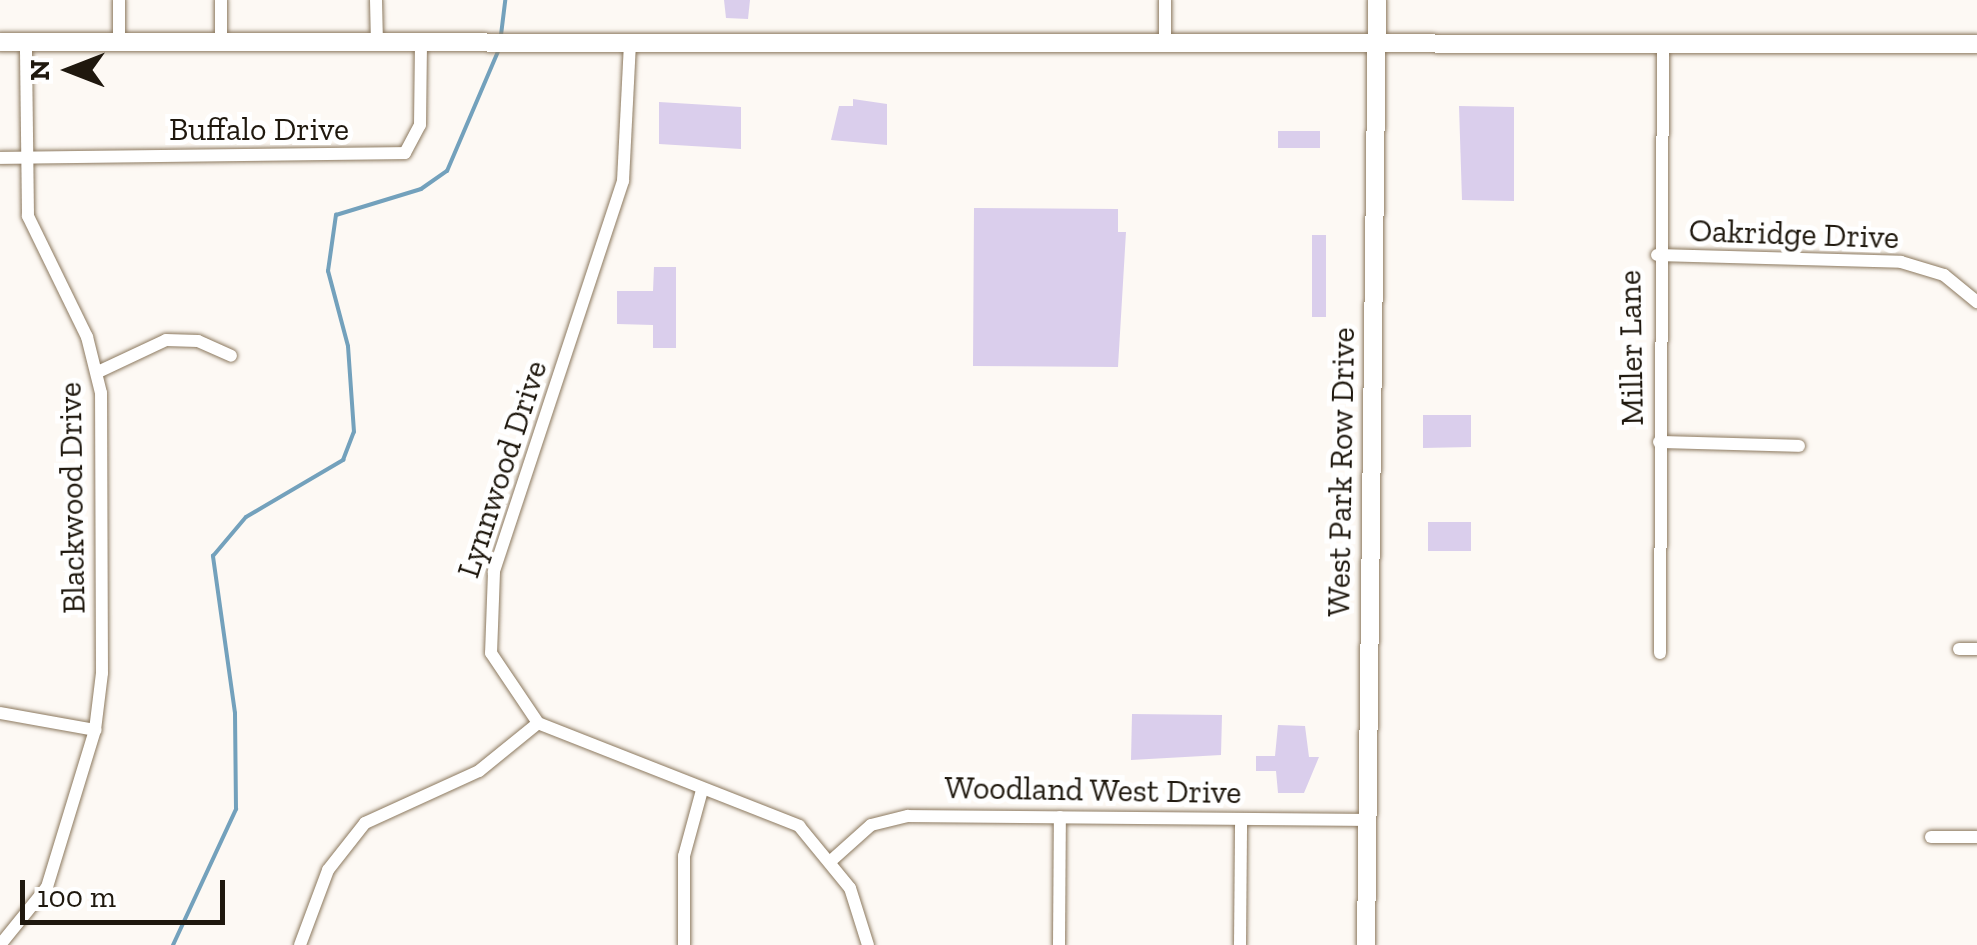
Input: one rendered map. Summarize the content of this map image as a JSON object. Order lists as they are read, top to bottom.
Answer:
{
  "streets": {
    "main road": ["West Park Row Drive"],
    "street": [
      "Buffalo Drive",
      "Oakridge Drive",
      "Miller Lane",
      "Lynnwood Drive",
      "Blackwood Drive",
      "Woodland West Drive"
    ]
  },
  "crossings": [
    ["Buffalo Drive", "Blackwood Drive"],
    ["Oakridge Drive", "Miller Lane"],
    ["West Park Row Drive", "Woodland West Drive"]
  ],
  "scale_bar": "100 m",
  "north": "left"
}
